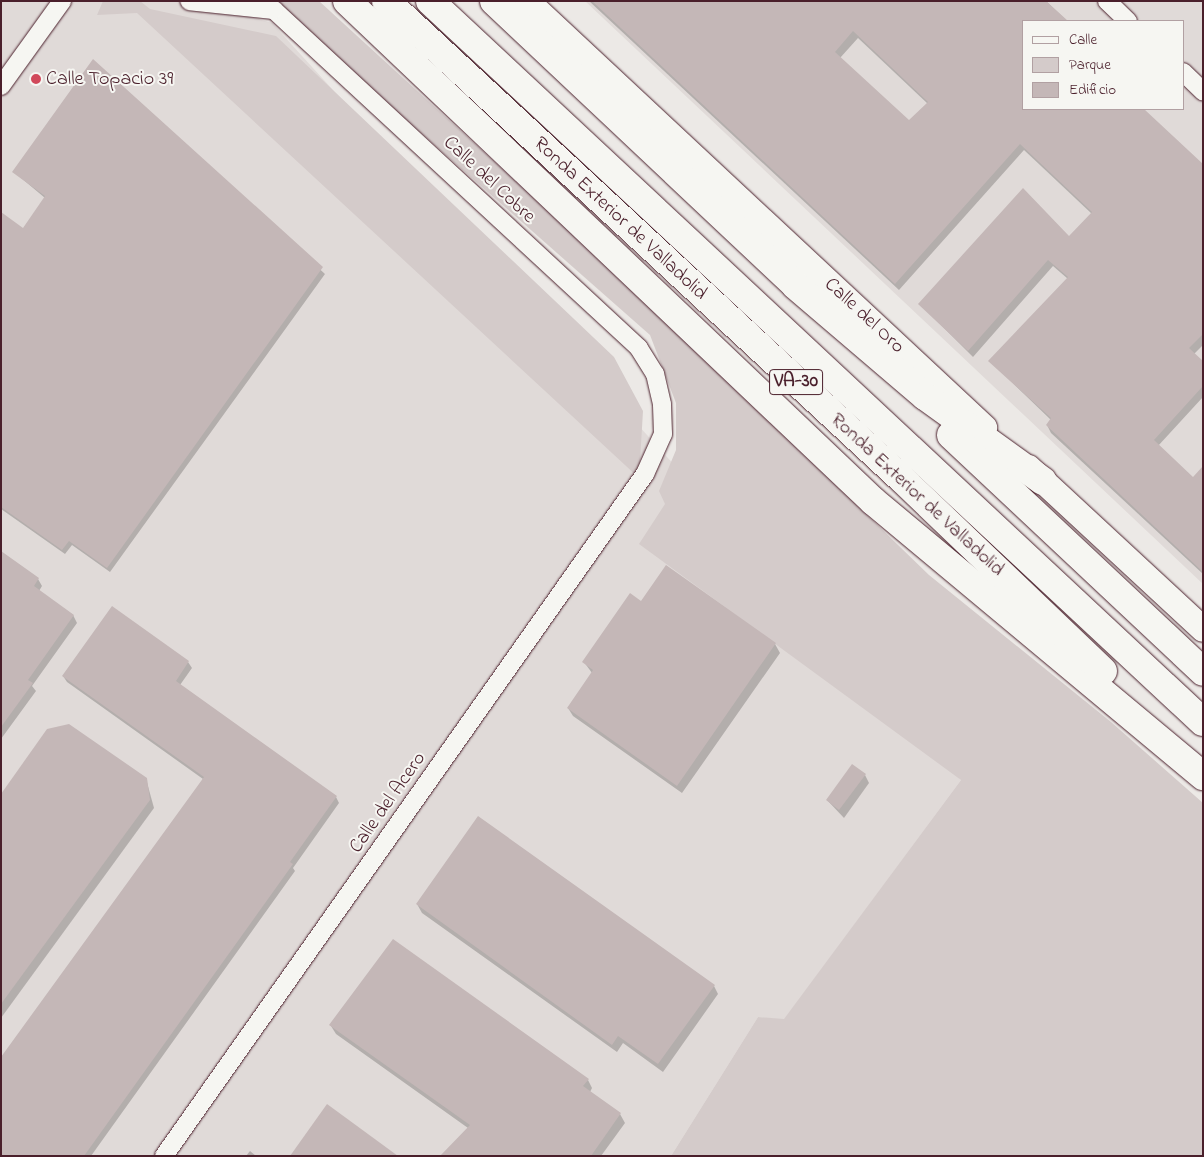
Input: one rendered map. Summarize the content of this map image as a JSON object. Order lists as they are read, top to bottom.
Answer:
{
  "streets": {
    "highway": ["Ronda Exterior de Valladolid", "VA-30"],
    "street": ["Calle del Cobre", "Calle del Oro", "Calle del Acero"]
  },
  "crossings": [
    ["Calle del Cobre", "Calle del Acero"]
  ],
  "places": ["Calle Topacio 39"],
  "legend": ["Calle", "Parque", "Edificio"]
}
